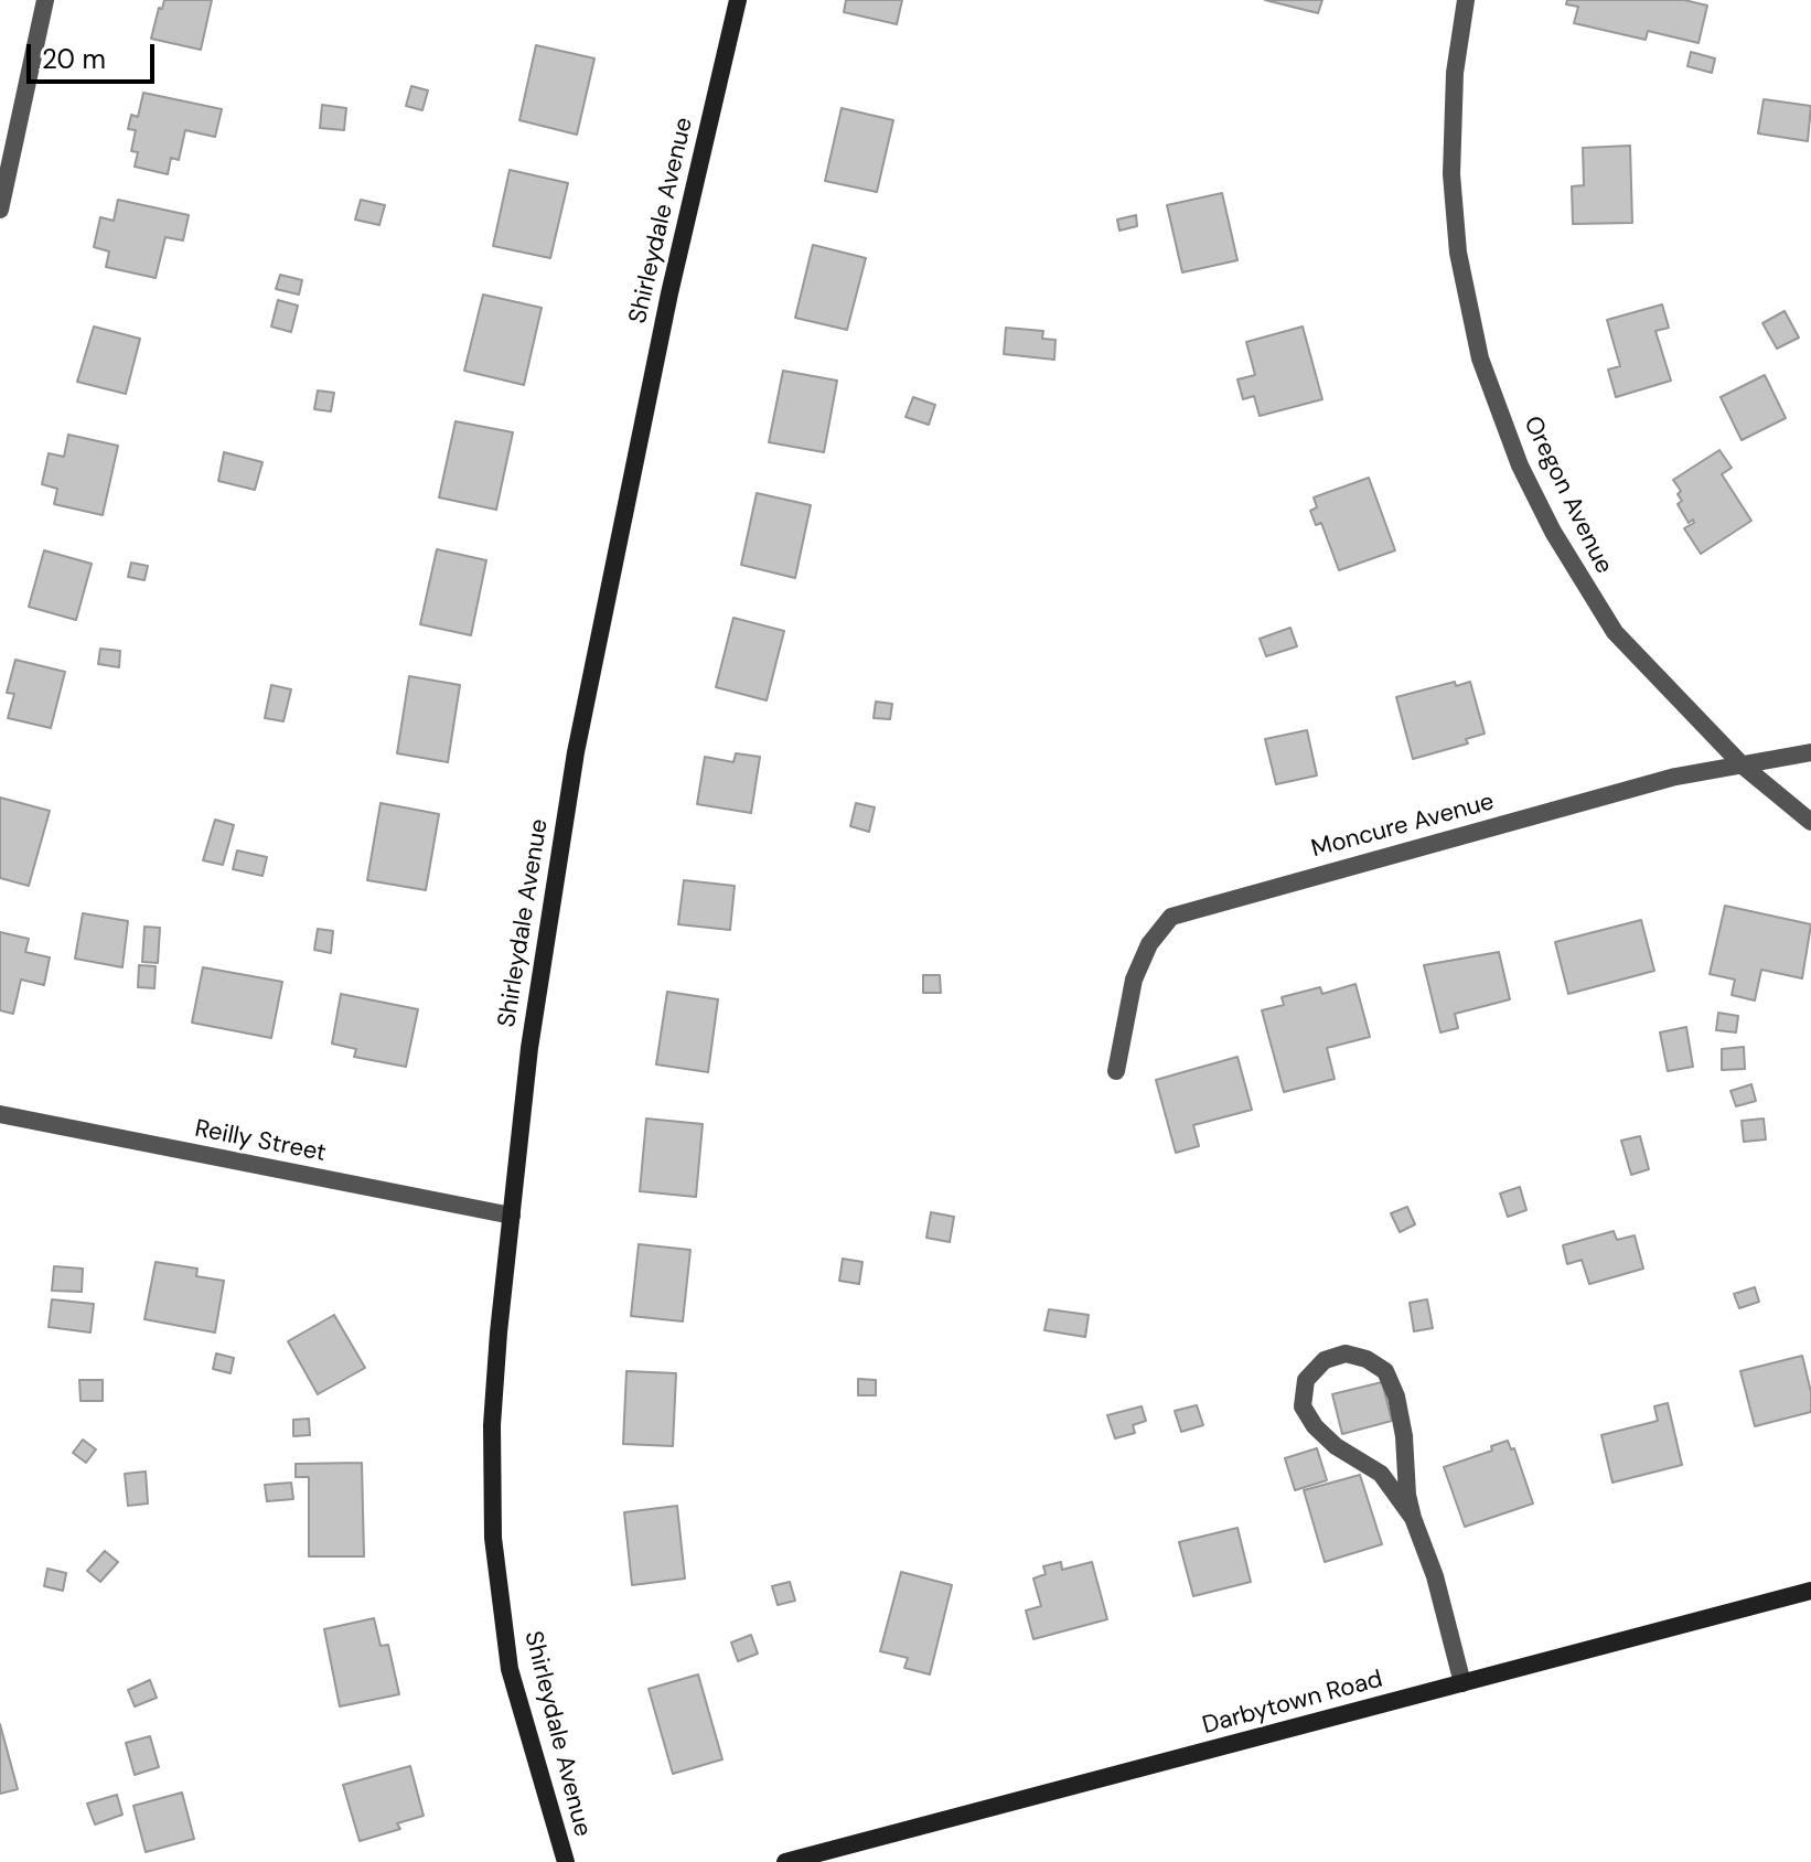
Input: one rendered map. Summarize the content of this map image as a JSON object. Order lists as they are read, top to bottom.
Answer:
{
  "streets": {
    "street": [
      "Shirleydale Avenue",
      "Oregon Avenue",
      "Moncure Avenue",
      "Reilly Street",
      "Darbytown Road"
    ]
  },
  "crossings": [
    ["Shirleydale Avenue", "Reilly Street"],
    ["Oregon Avenue", "Moncure Avenue"]
  ],
  "scale_bar": "20 m"
}
